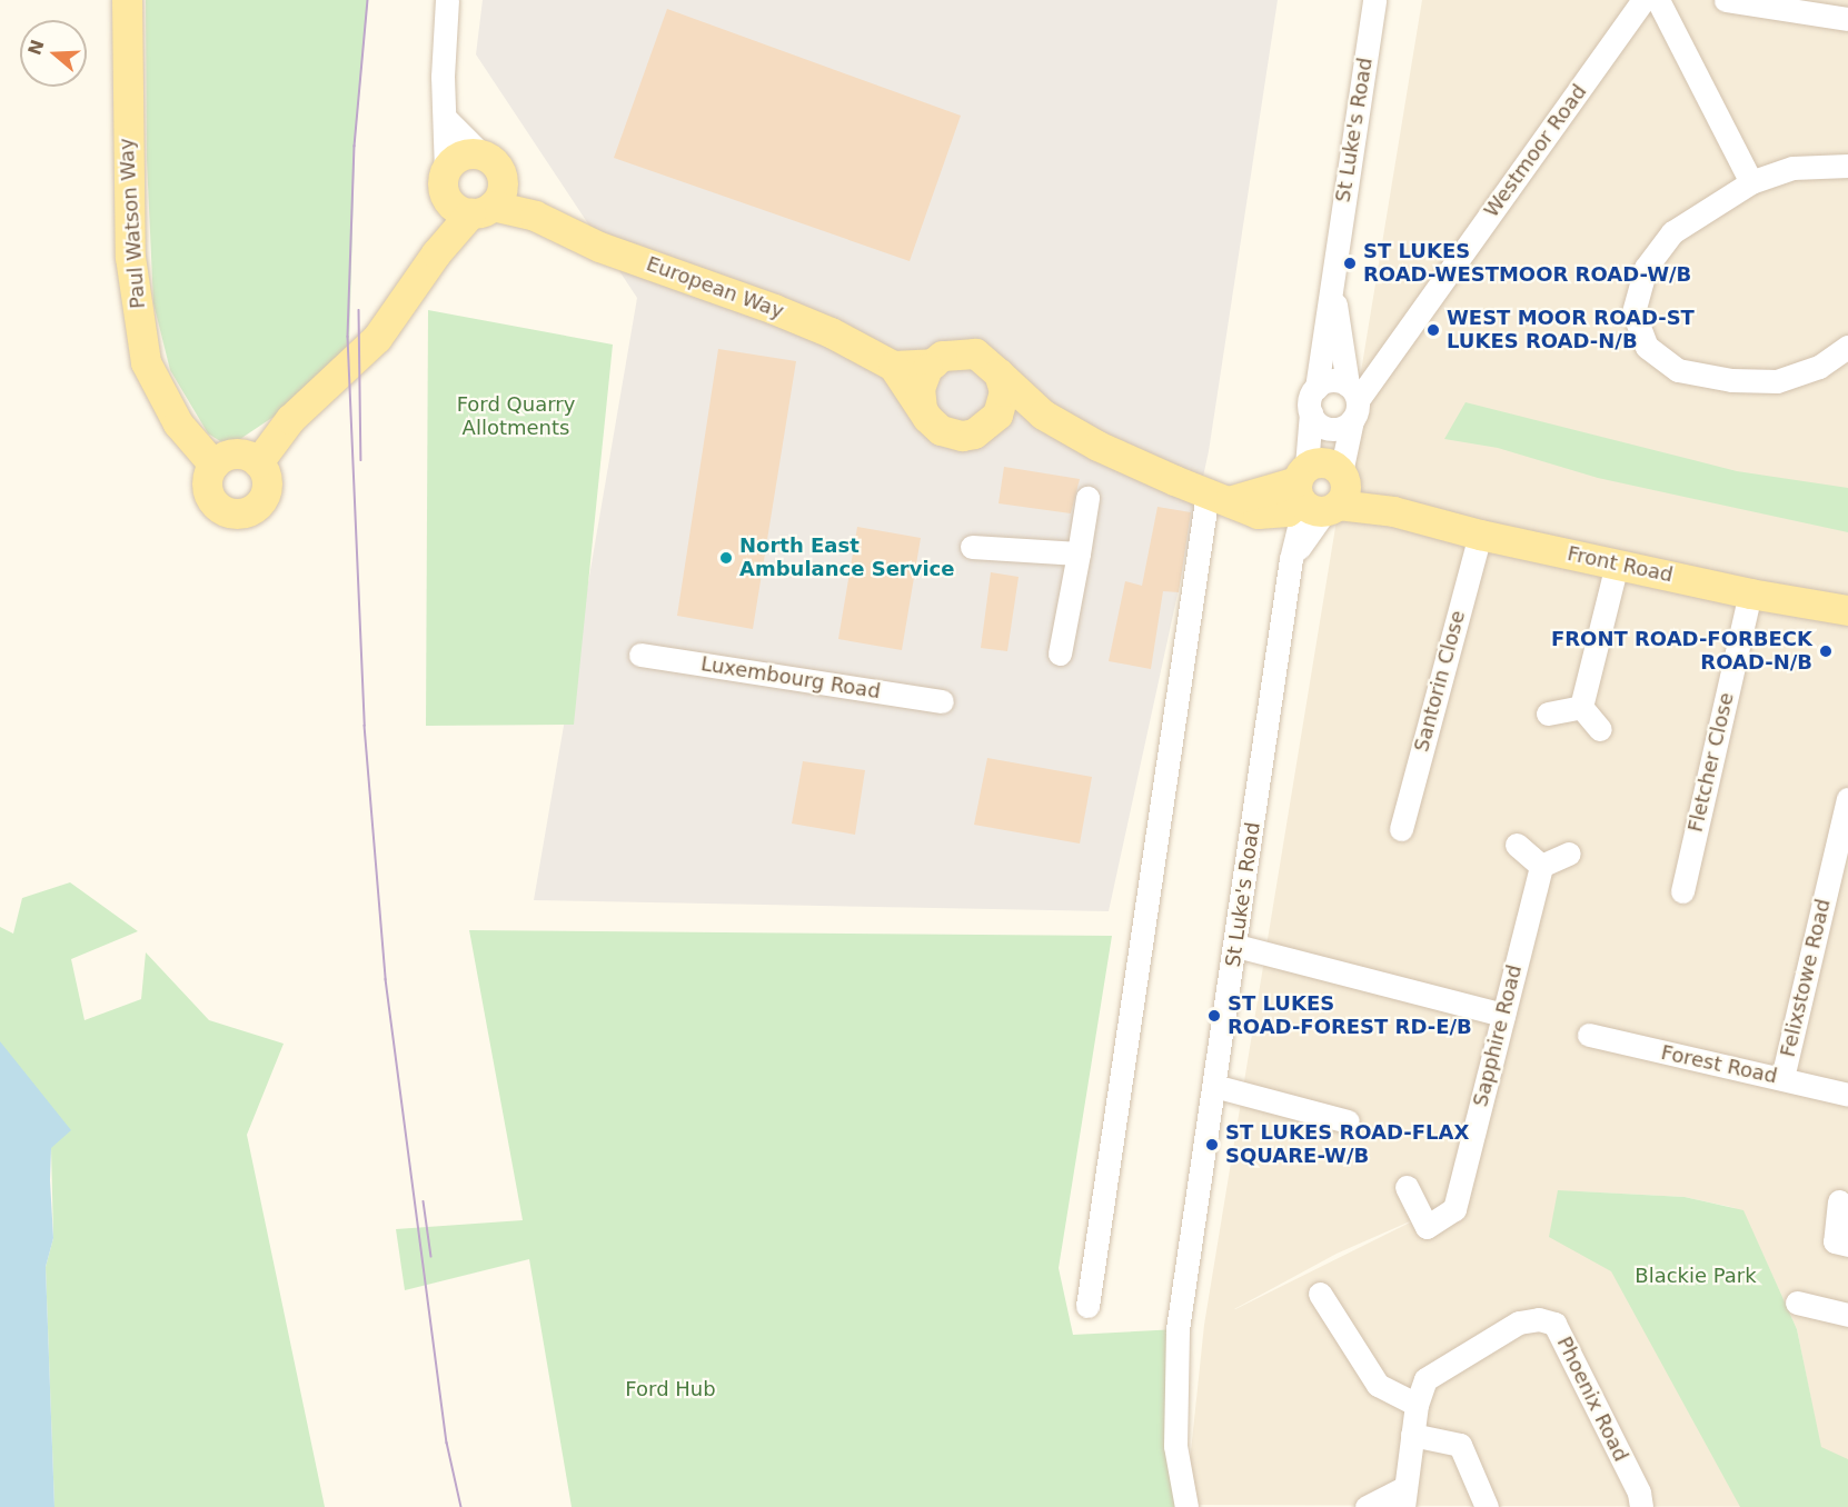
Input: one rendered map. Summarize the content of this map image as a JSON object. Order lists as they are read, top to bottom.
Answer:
{
  "streets": {
    "main road": ["Paul Watson Way", "European Way", "Front Road"],
    "street": [
      "St Luke's Road",
      "Westmoor Road",
      "Luxembourg Road",
      "Santorin Close",
      "Fletcher Close",
      "Felixstowe Road",
      "Sapphire Road",
      "Forest Road",
      "Phoenix Road"
    ]
  },
  "crossings": [
    ["St Luke's Road", "Westmoor Road"],
    ["St Luke's Road", "Front Road"],
    ["Front Road", "Santorin Close"],
    ["Front Road", "Fletcher Close"],
    ["Felixstowe Road", "Forest Road"]
  ],
  "parks": ["Ford Quarry Allotments", "Blackie Park", "Ford Hub"],
  "places": [
    "ST LUKES ROAD-WESTMOOR ROAD-W/B",
    "WEST MOOR ROAD-ST LUKES ROAD-N/B",
    "North East Ambulance Service",
    "FRONT ROAD-FORBECK ROAD-N/B",
    "ST LUKES ROAD-FOREST RD-E/B",
    "ST LUKES ROAD-FLAX SQUARE-W/B"
  ],
  "north": "left"
}
